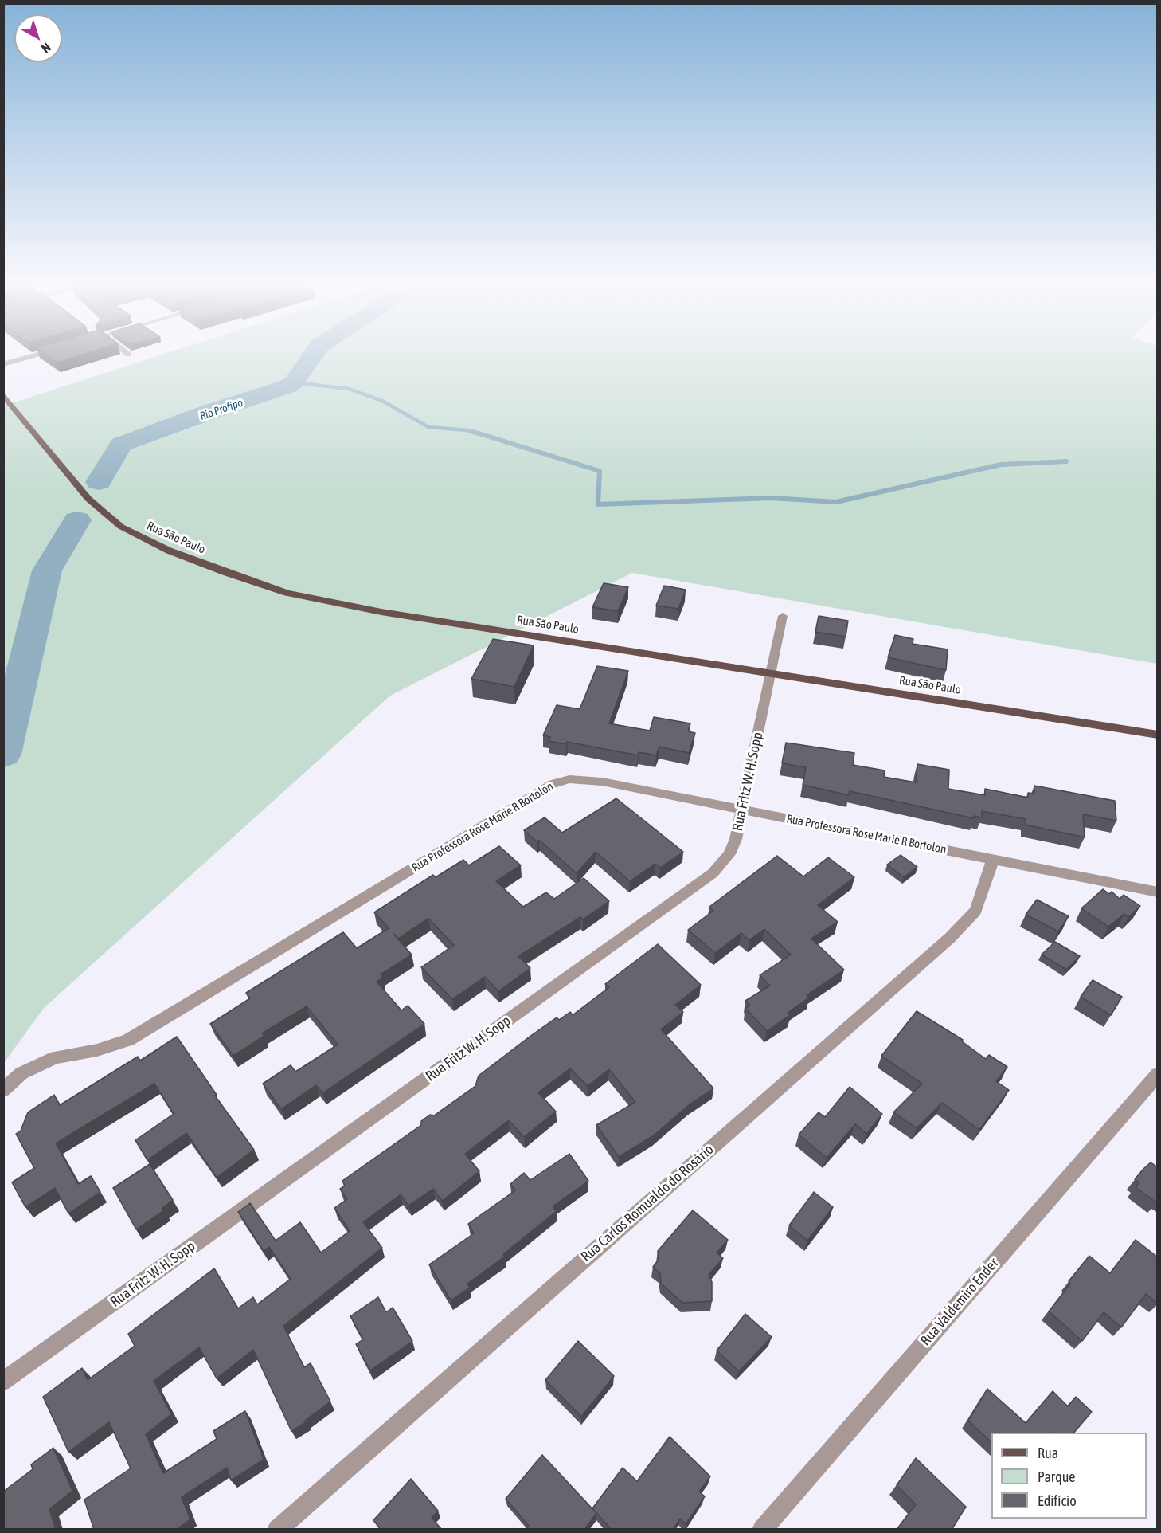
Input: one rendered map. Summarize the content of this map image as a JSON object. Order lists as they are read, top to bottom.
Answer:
{
  "streets": {
    "main road": ["Rua São Paulo"],
    "street": [
      "Rua Fritz W. H. Sopp",
      "Rua Professora Rose Marie R Bortolon",
      "Rua Carlos Romualdo do Rosário",
      "Rua Valdemiro Ender"
    ]
  },
  "crossings": [
    ["Rua São Paulo", "Rua Fritz W. H. Sopp"],
    ["Rua Fritz W. H. Sopp", "Rua Professora Rose Marie R Bortolon"],
    ["Rua Professora Rose Marie R Bortolon", "Rua Carlos Romualdo do Rosário"]
  ],
  "water": ["Rio Profipo"],
  "legend": ["Rua", "Parque", "Edifício"],
  "north": "bottom right"
}
